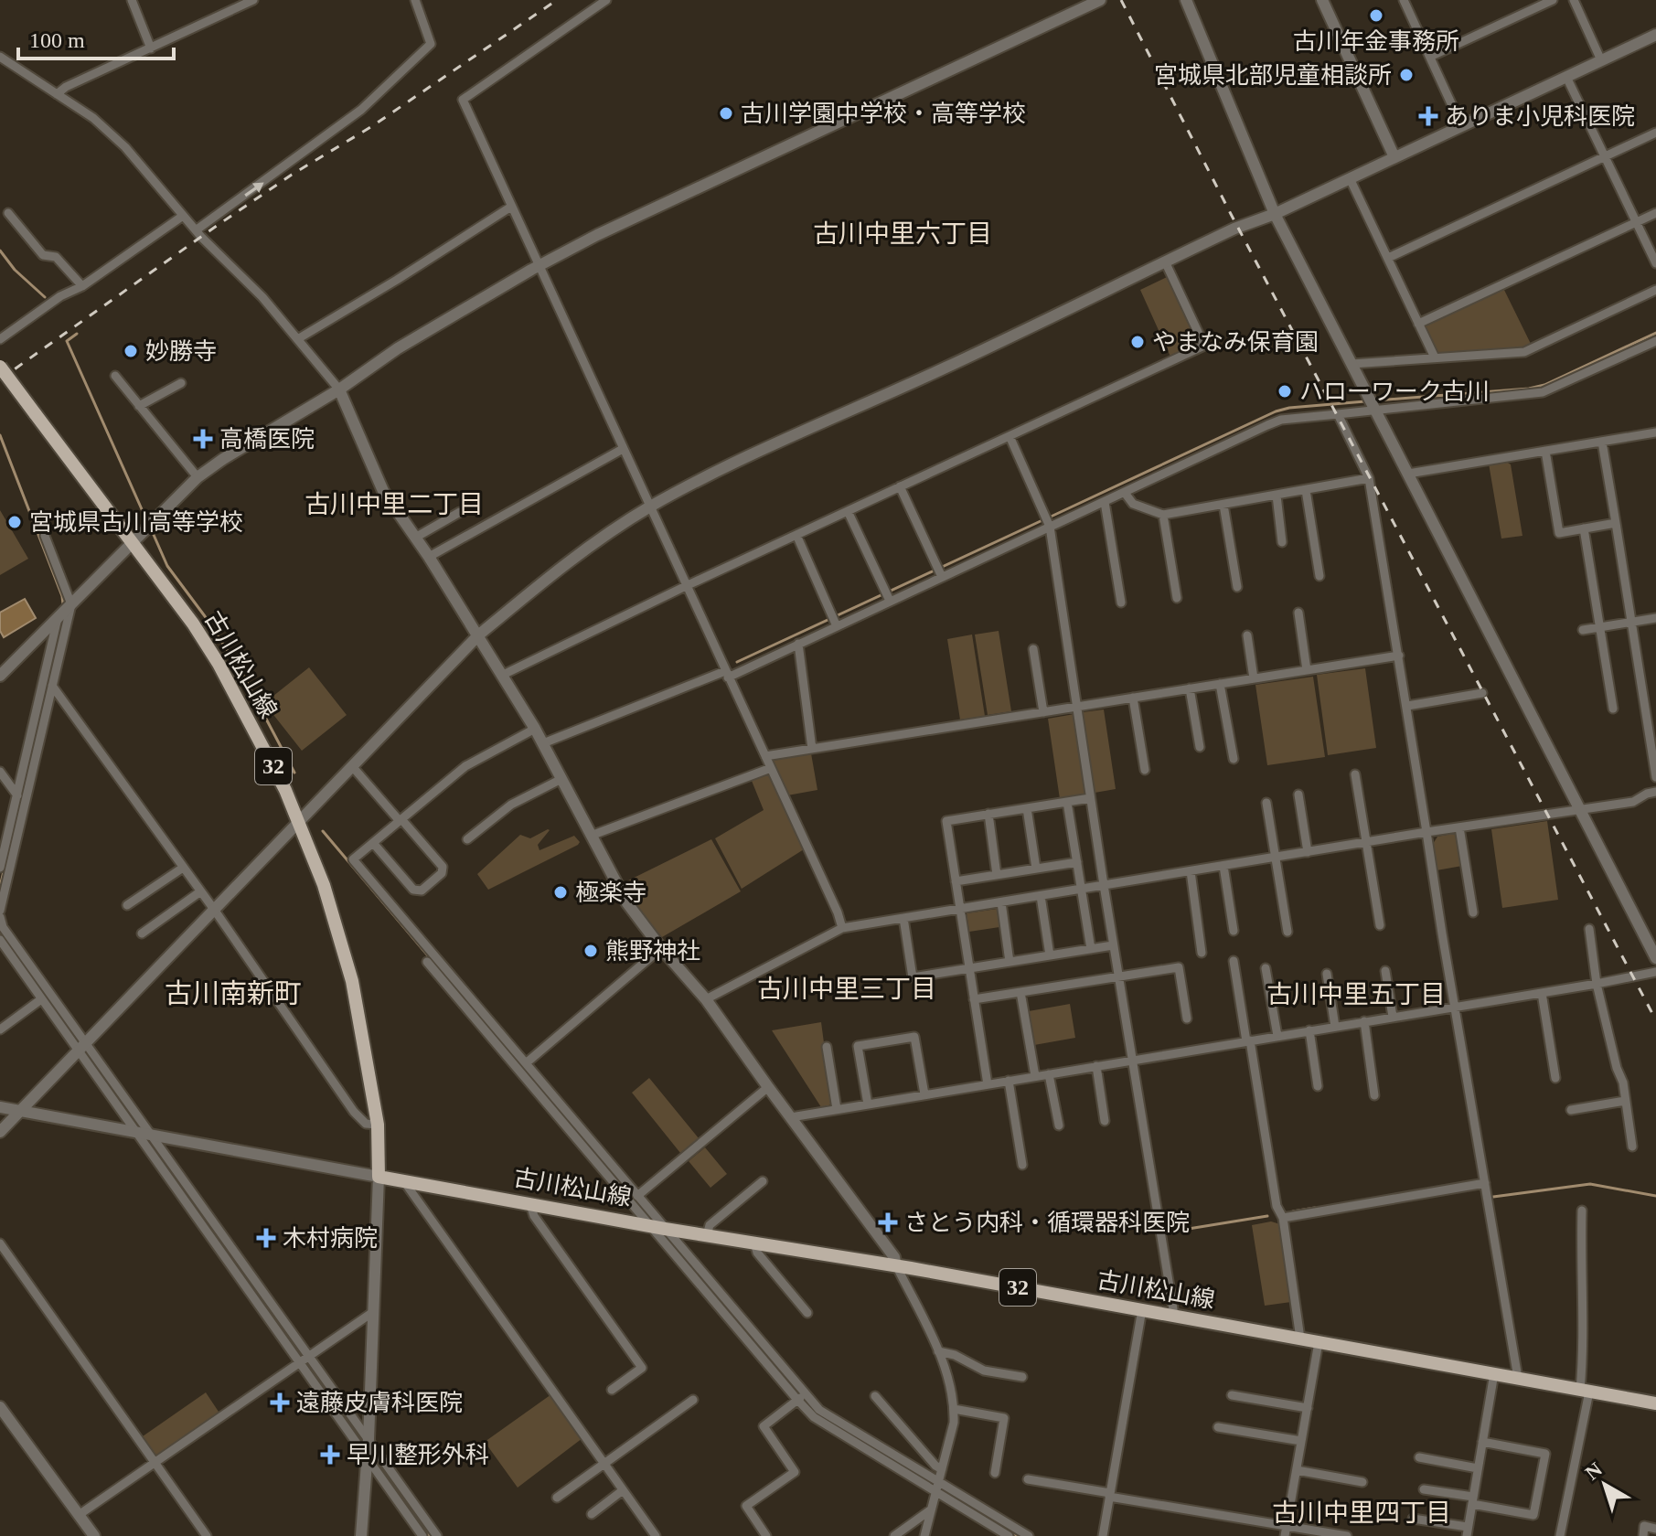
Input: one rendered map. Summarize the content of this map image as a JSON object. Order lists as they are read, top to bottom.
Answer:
{
  "streets": {
    "main road": ["古川松山線", "32"]
  },
  "districts": [
    "古川中里六丁目",
    "古川中里二丁目",
    "古川中里三丁目",
    "古川南新町",
    "古川中里五丁目",
    "古川中里四丁目"
  ],
  "places": {
    "other": [
      "古川年金事務所",
      "宮城県北部児童相談所",
      "古川学園中学校・高等学校",
      "やまなみ保育園",
      "妙勝寺",
      "ハローワーク古川",
      "宮城県古川高等学校",
      "極楽寺",
      "熊野神社"
    ],
    "health": [
      "ありま小児科医院",
      "高橋医院",
      "さとう内科・循環器科医院",
      "木村病院",
      "遠藤皮膚科医院",
      "早川整形外科"
    ]
  },
  "scale_bar": "100 m",
  "north": "top left"
}
